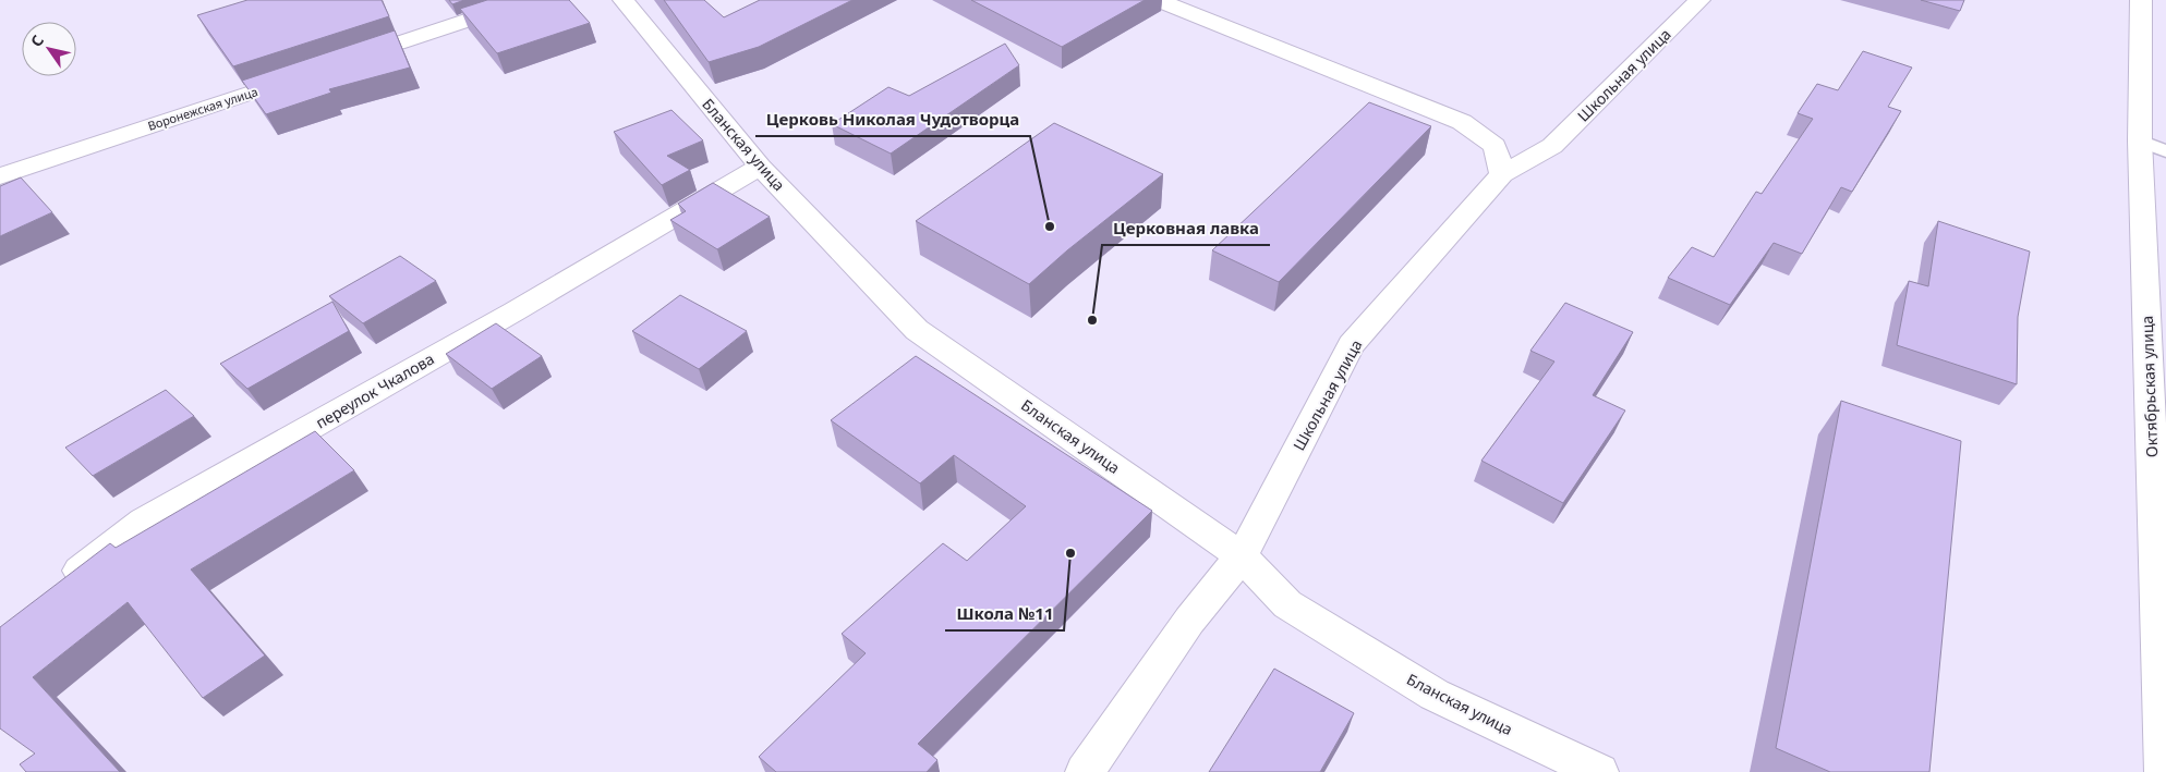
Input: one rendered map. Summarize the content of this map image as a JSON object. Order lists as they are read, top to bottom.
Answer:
{
  "streets": {
    "street": [
      "Школьная улица",
      "Воронежская улица",
      "Бланская улица",
      "Октябрьская улица",
      "переулок Чкалова"
    ]
  },
  "crossings": [
    ["Школьная улица", "Бланская улица"],
    ["Бланская улица", "переулок Чкалова"]
  ],
  "places": ["Церковь Николая Чудотворца", "Церковная лавка", "Школа №11"],
  "north": "top left"
}
